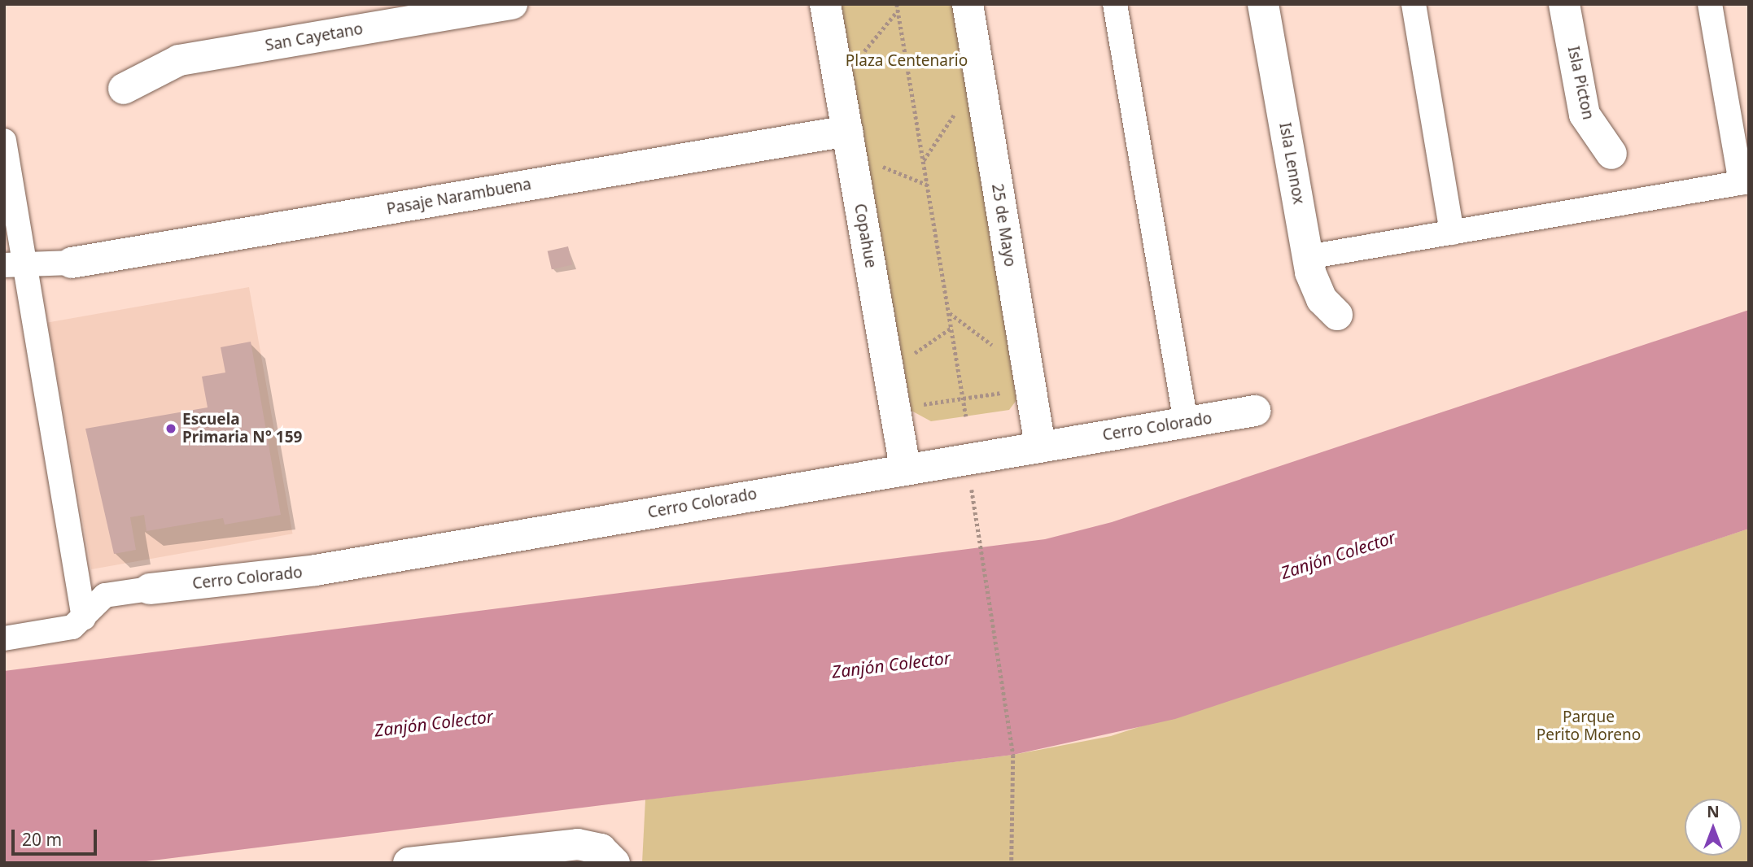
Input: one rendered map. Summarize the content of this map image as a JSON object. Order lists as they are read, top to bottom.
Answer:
{
  "streets": {
    "street": [
      "San Cayetano",
      "Isla Picton",
      "Isla Lennox",
      "Pasaje Narambuena",
      "25 de Mayo",
      "Copahue",
      "Cerro Colorado"
    ]
  },
  "crossings": [
    ["Pasaje Narambuena", "Copahue"],
    ["25 de Mayo", "Cerro Colorado"],
    ["Copahue", "Cerro Colorado"]
  ],
  "water": ["Zanjón Colector"],
  "parks": ["Plaza Centenario", "Parque Perito Moreno"],
  "places": ["Escuela Primaria N° 159"],
  "scale_bar": "20 m",
  "north": "top"
}
